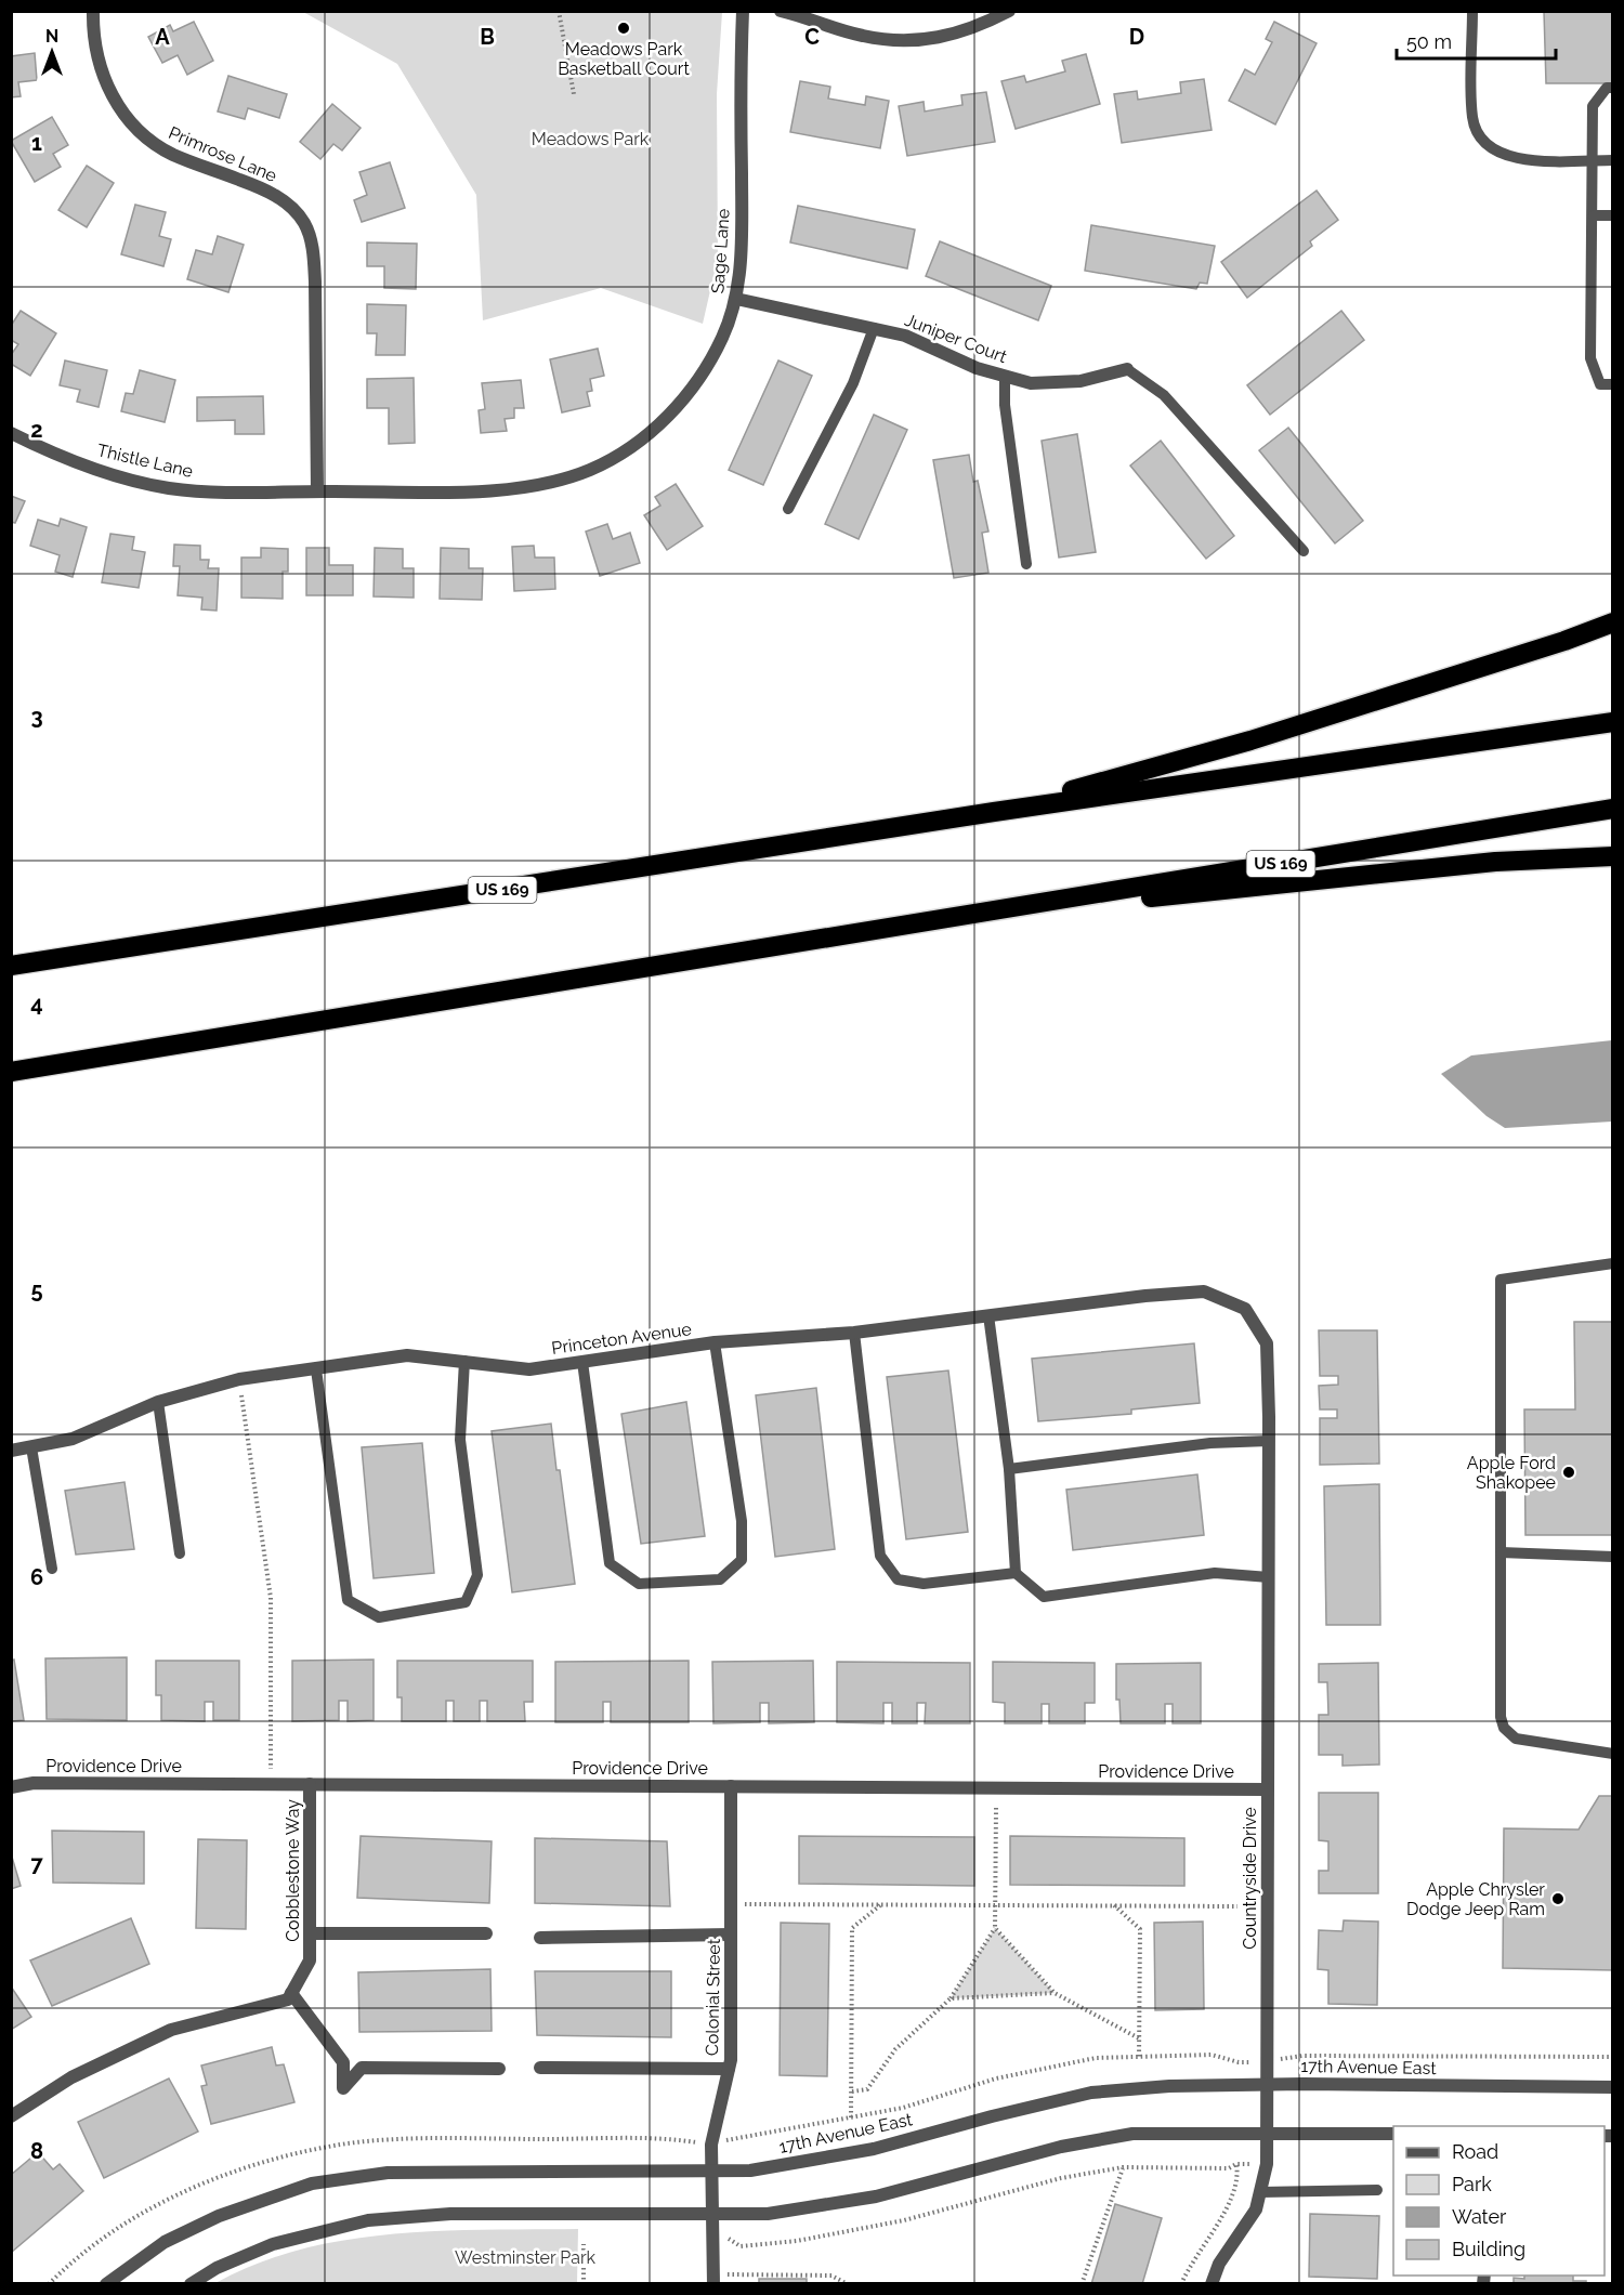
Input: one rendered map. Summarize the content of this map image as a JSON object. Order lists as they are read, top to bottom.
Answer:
{
  "streets": {
    "highway": ["US 169"],
    "street": [
      "Primrose Lane",
      "Sage Lane",
      "Juniper Court",
      "Thistle Lane",
      "Princeton Avenue",
      "Providence Drive",
      "Cobblestone Way",
      "Countryside Drive",
      "Colonial Street",
      "17th Avenue East"
    ]
  },
  "crossings": [
    ["Primrose Lane", "Sage Lane"],
    ["Primrose Lane", "Thistle Lane"],
    ["Sage Lane", "Juniper Court"],
    ["Sage Lane", "Thistle Lane"],
    ["Princeton Avenue", "Countryside Drive"],
    ["Providence Drive", "Cobblestone Way"],
    ["Providence Drive", "Countryside Drive"],
    ["Providence Drive", "Colonial Street"],
    ["Countryside Drive", "17th Avenue East"],
    ["Colonial Street", "17th Avenue East"]
  ],
  "parks": ["Meadows Park", "Westminster Park"],
  "places": ["Meadows Park Basketball Court", "Apple Ford Shakopee", "Apple Chrysler Dodge Jeep Ram"],
  "legend": [
    "Road",
    "Park",
    "Water",
    "Building"
  ],
  "scale_bar": "50 m",
  "north": "top",
  "grid": {
    "columns": [
      "A",
      "B",
      "C",
      "D"
    ],
    "rows": [
      "1",
      "2",
      "3",
      "4",
      "5",
      "6",
      "7",
      "8"
    ]
  }
}
